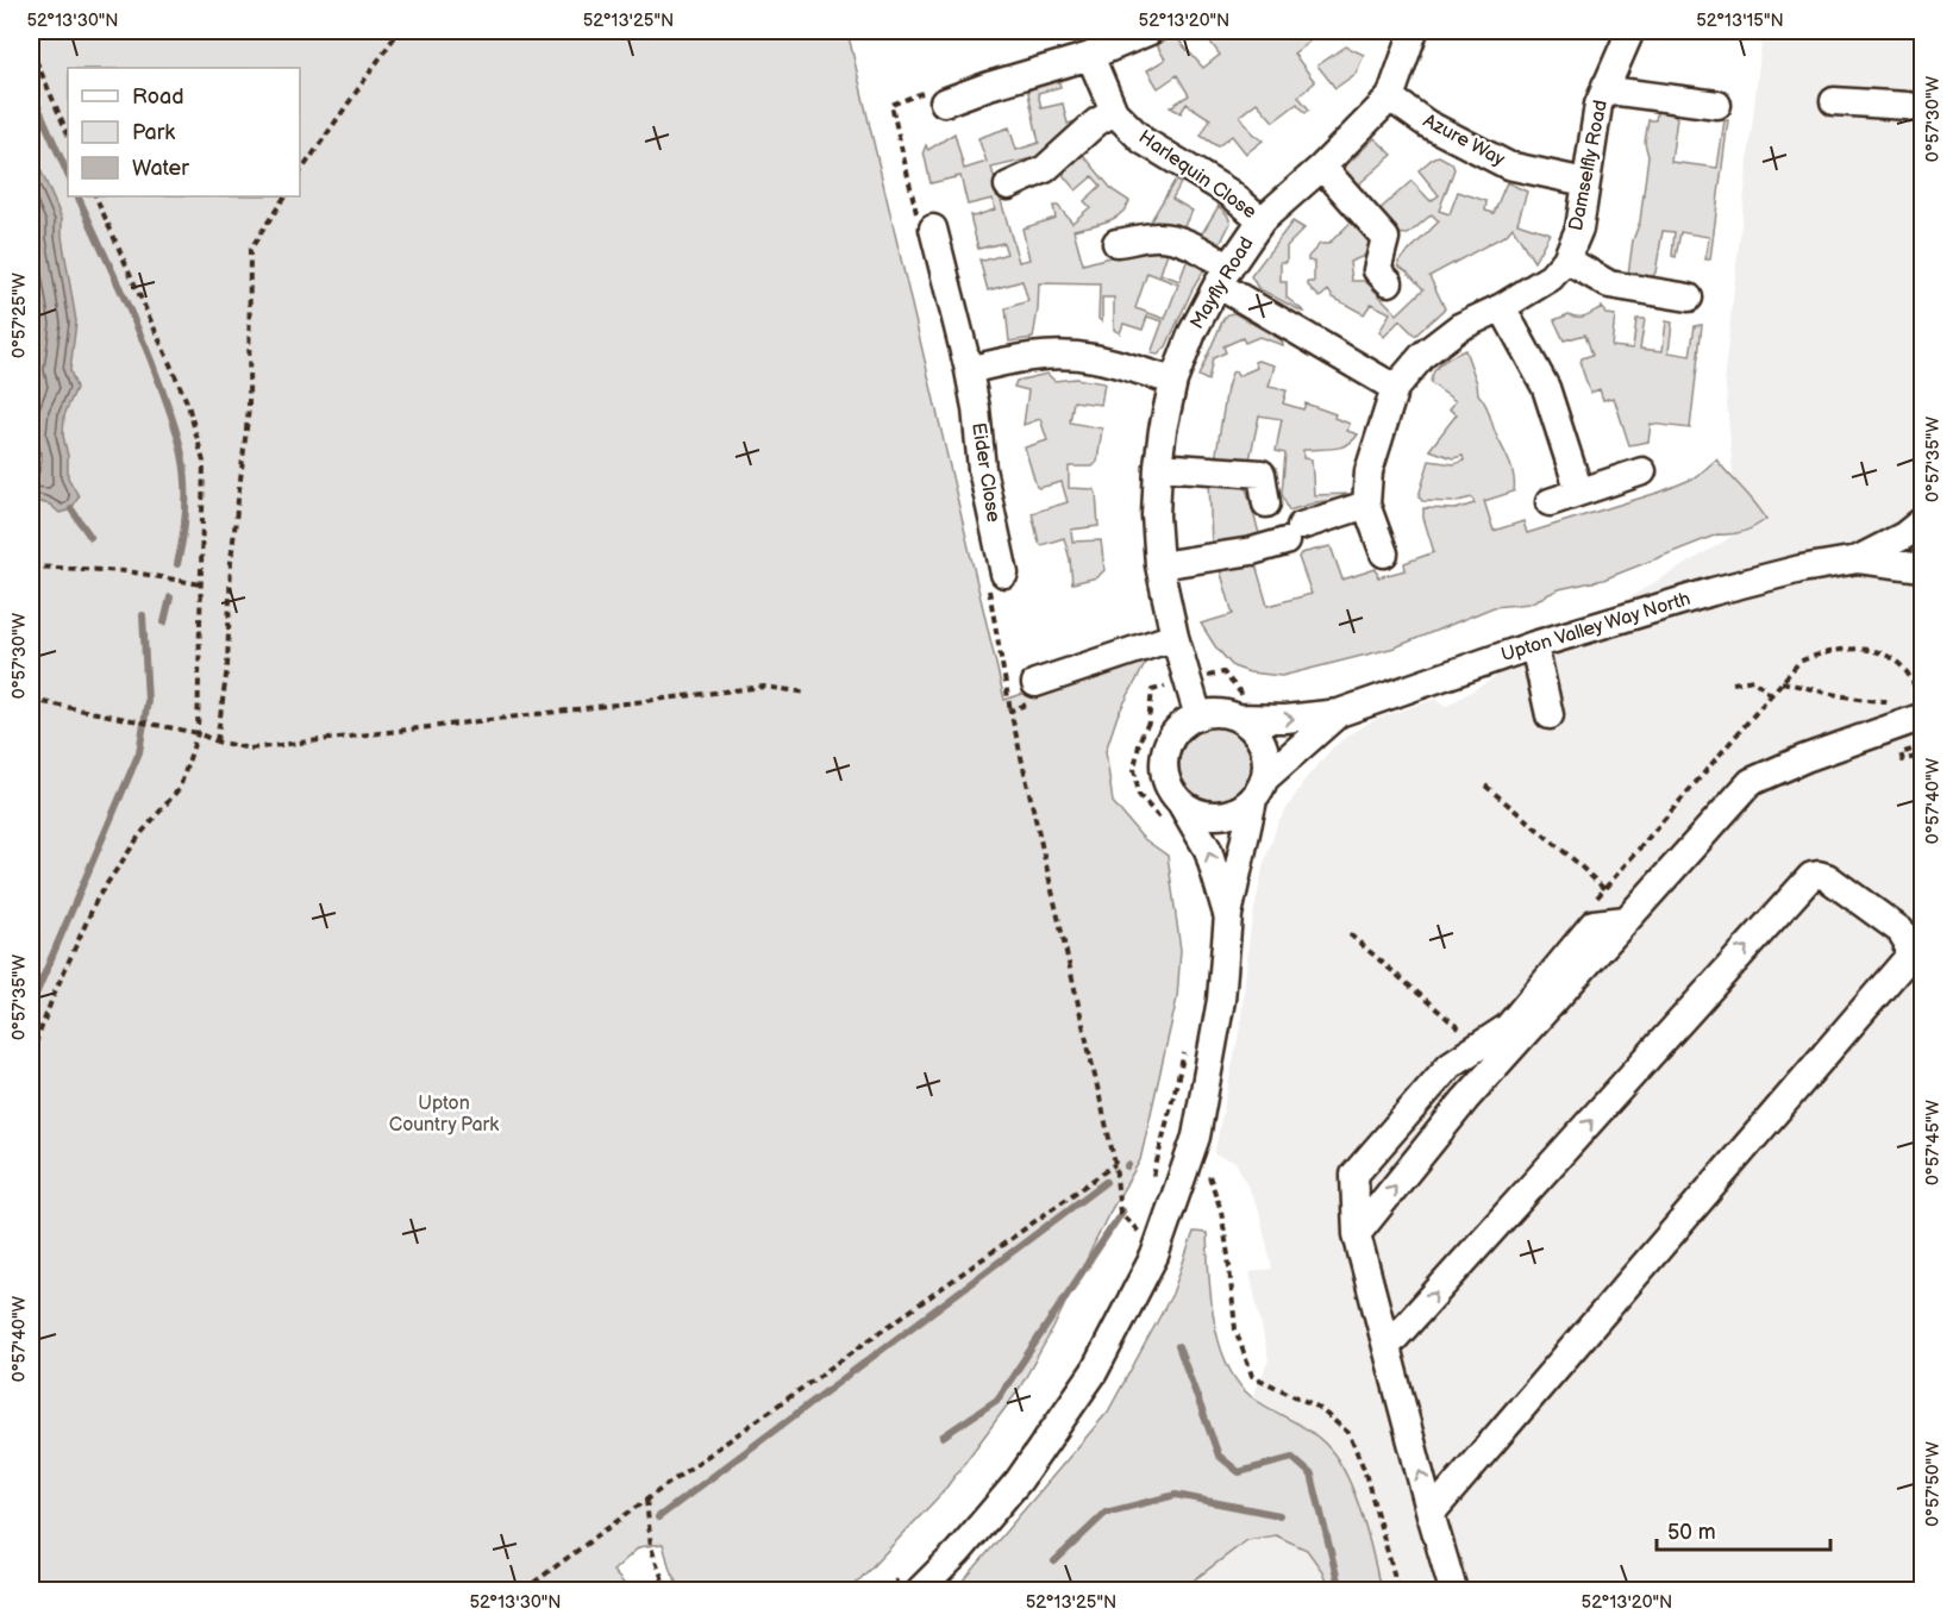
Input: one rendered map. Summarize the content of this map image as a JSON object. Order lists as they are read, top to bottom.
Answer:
{
  "streets": {
    "street": [
      "Azure Way",
      "Damselfly Road",
      "Harlequin Close",
      "Mayfly Road",
      "Eider Close",
      "Upton Valley Way North"
    ]
  },
  "crossings": [
    ["Azure Way", "Damselfly Road"],
    ["Azure Way", "Mayfly Road"],
    ["Harlequin Close", "Mayfly Road"],
    ["Mayfly Road", "Upton Valley Way North"]
  ],
  "parks": ["Upton Country Park"],
  "legend": ["Road", "Park", "Water"],
  "scale_bar": "50 m",
  "coordinates": [
    "52°13'30\"N",
    "52°13'25\"N",
    "52°13'20\"N",
    "52°13'15\"N",
    "0°57'30\"W",
    "0°57'25\"W",
    "0°57'35\"W",
    "0°57'40\"W",
    "0°57'45\"W",
    "0°57'50\"W"
  ]
}
